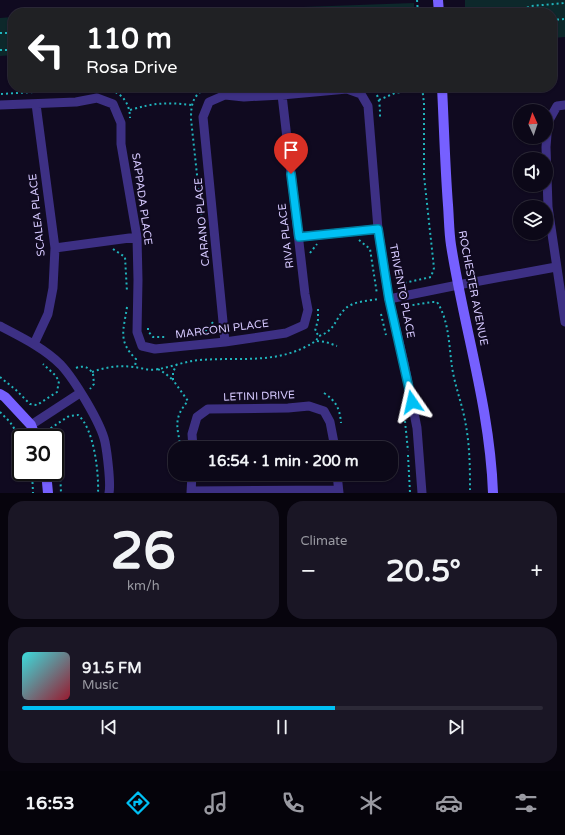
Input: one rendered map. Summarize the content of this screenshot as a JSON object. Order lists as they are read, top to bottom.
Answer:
{
  "streets": {
    "main road": ["ROCHESTER AVENUE"],
    "street": [
      "SAPPADA PLACE",
      "SCALEA PLACE",
      "CARANO PLACE",
      "RIVA PLACE",
      "TRIVENTO PLACE",
      "MARCONI PLACE",
      "LETINI DRIVE"
    ]
  },
  "crossings": [
    ["SAPPADA PLACE", "SCALEA PLACE"],
    ["SAPPADA PLACE", "MARCONI PLACE"],
    ["CARANO PLACE", "RIVA PLACE"],
    ["CARANO PLACE", "TRIVENTO PLACE"],
    ["CARANO PLACE", "MARCONI PLACE"],
    ["RIVA PLACE", "TRIVENTO PLACE"],
    ["RIVA PLACE", "MARCONI PLACE"]
  ],
  "north": "top",
  "page": {
    "turn": ["110 m", "Rosa Drive"],
    "limit": "30",
    "trip": "16:54 · 1 min · 200 m",
    "tile": [
      ["26", "km/h"],
      "Climate"
    ],
    "heat": ["−", "20.5°", "+"],
    "song": ["91.5 FM", "Music"],
    "tabs": "16:53"
  }
}
